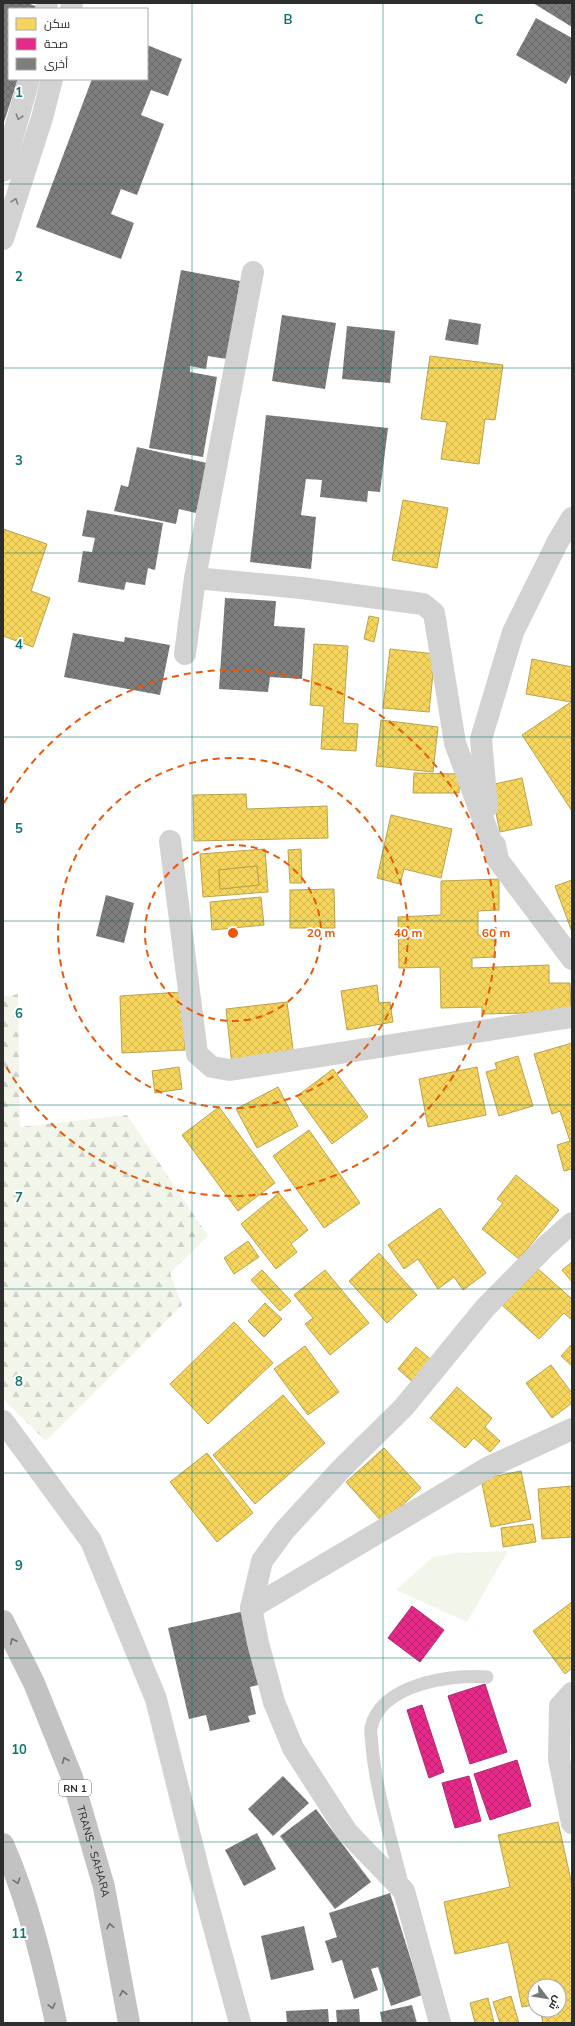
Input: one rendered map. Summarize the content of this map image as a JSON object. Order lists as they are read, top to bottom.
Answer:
{
  "streets": {
    "highway": ["RN 1", "TRANS - SAHARA"]
  },
  "legend": ["سكن", "صحة", "أخرى"],
  "north": "bottom right",
  "grid": {
    "columns": ["B", "C"],
    "rows": [
      "1",
      "2",
      "3",
      "4",
      "5",
      "6",
      "7",
      "8",
      "9",
      "10",
      "11"
    ]
  },
  "rings": ["20 m", "40 m", "60 m"]
}
